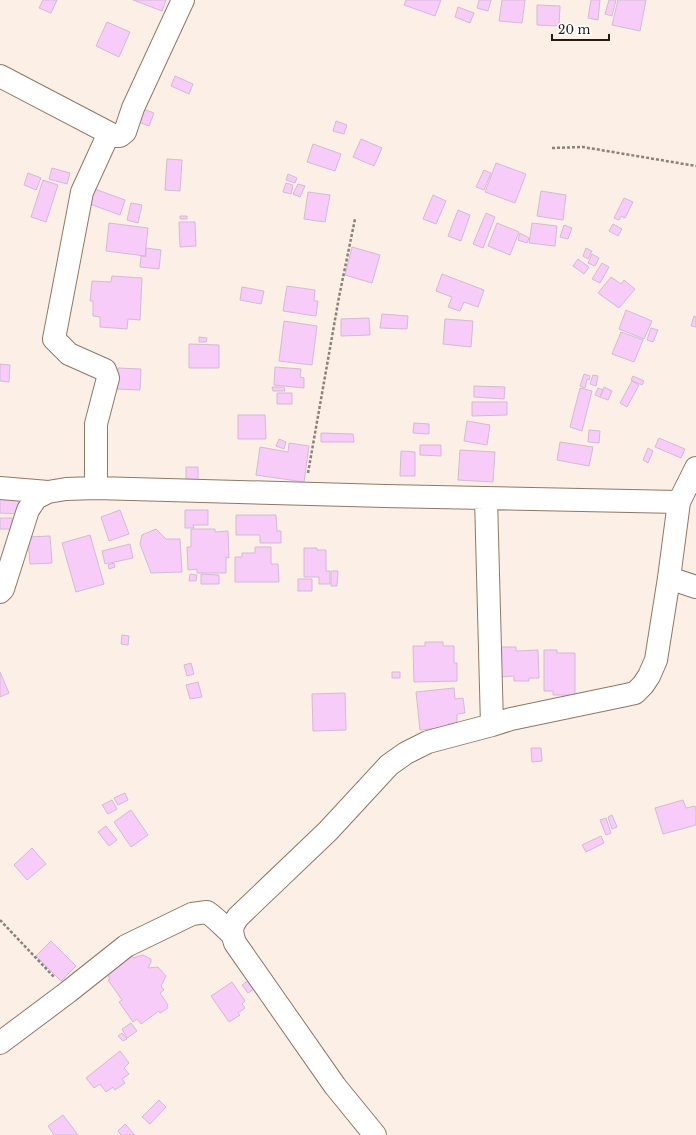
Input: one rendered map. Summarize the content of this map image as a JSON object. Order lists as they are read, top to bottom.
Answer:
{
  "scale_bar": "20 m"
}
